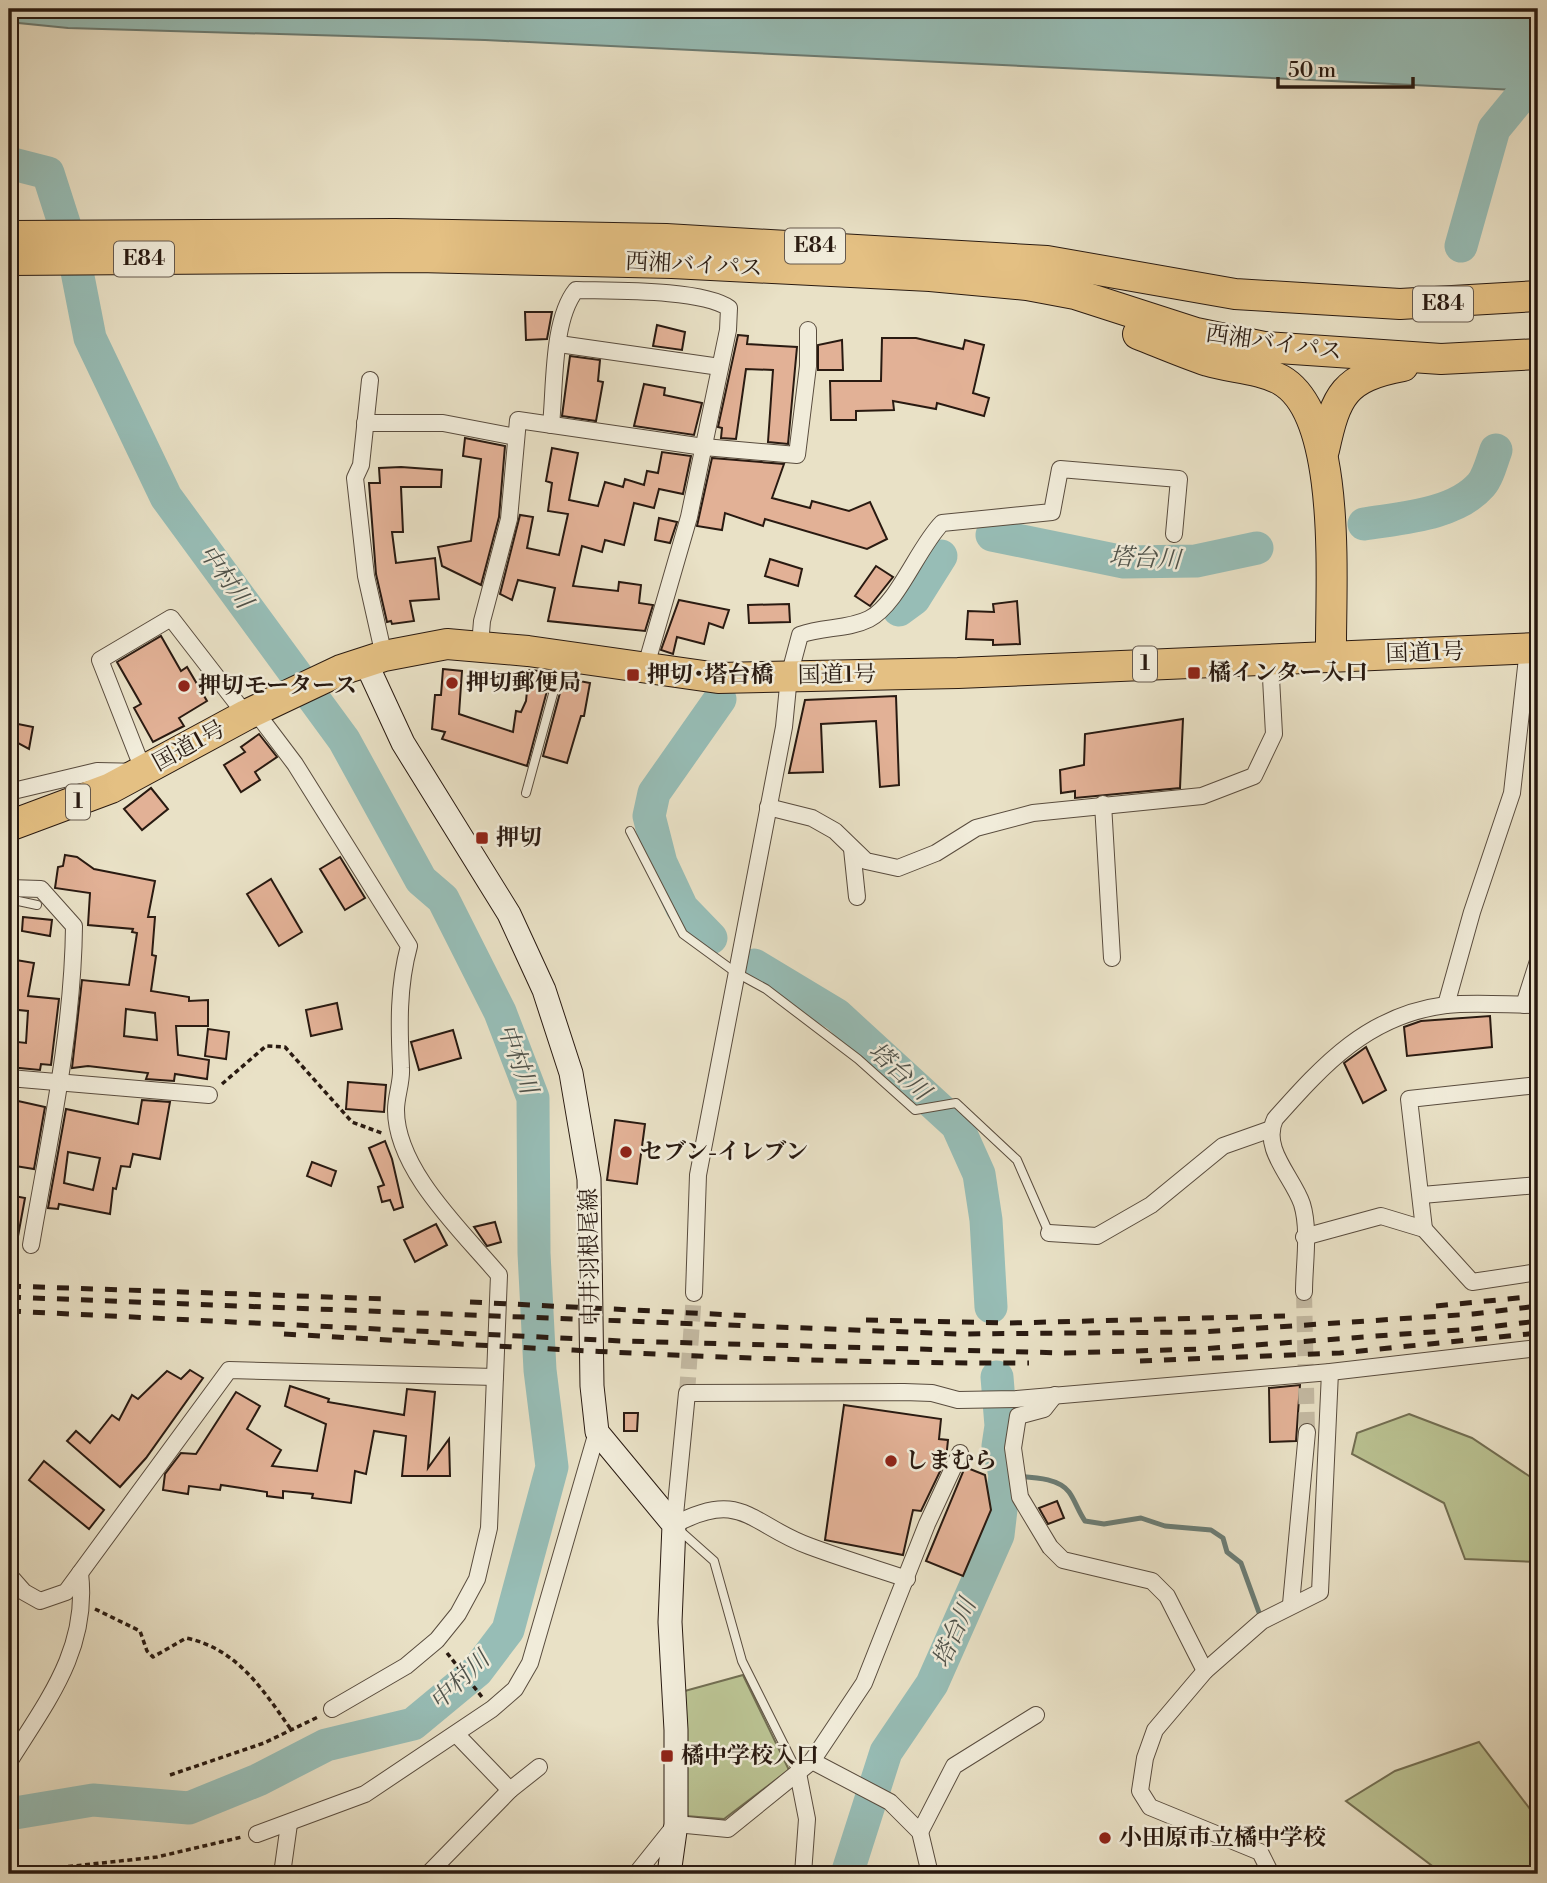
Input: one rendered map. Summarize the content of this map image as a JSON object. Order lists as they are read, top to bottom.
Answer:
{
  "streets": {
    "highway": [
      "E84",
      "西湘バイパス",
      "国道1号",
      "1"
    ],
    "main road": ["中井羽根尾線"]
  },
  "crossings": [
    ["国道1号", "中井羽根尾線"]
  ],
  "water": ["塔台川", "中村川"],
  "places": {
    "transit": [
      "橘インター入口",
      "押切･塔台橋",
      "押切",
      "橘中学校入口"
    ],
    "other": [
      "押切郵便局",
      "押切モータース",
      "セブン-イレブン",
      "しまむら",
      "小田原市立橘中学校"
    ]
  },
  "scale_bar": "50 m"
}
